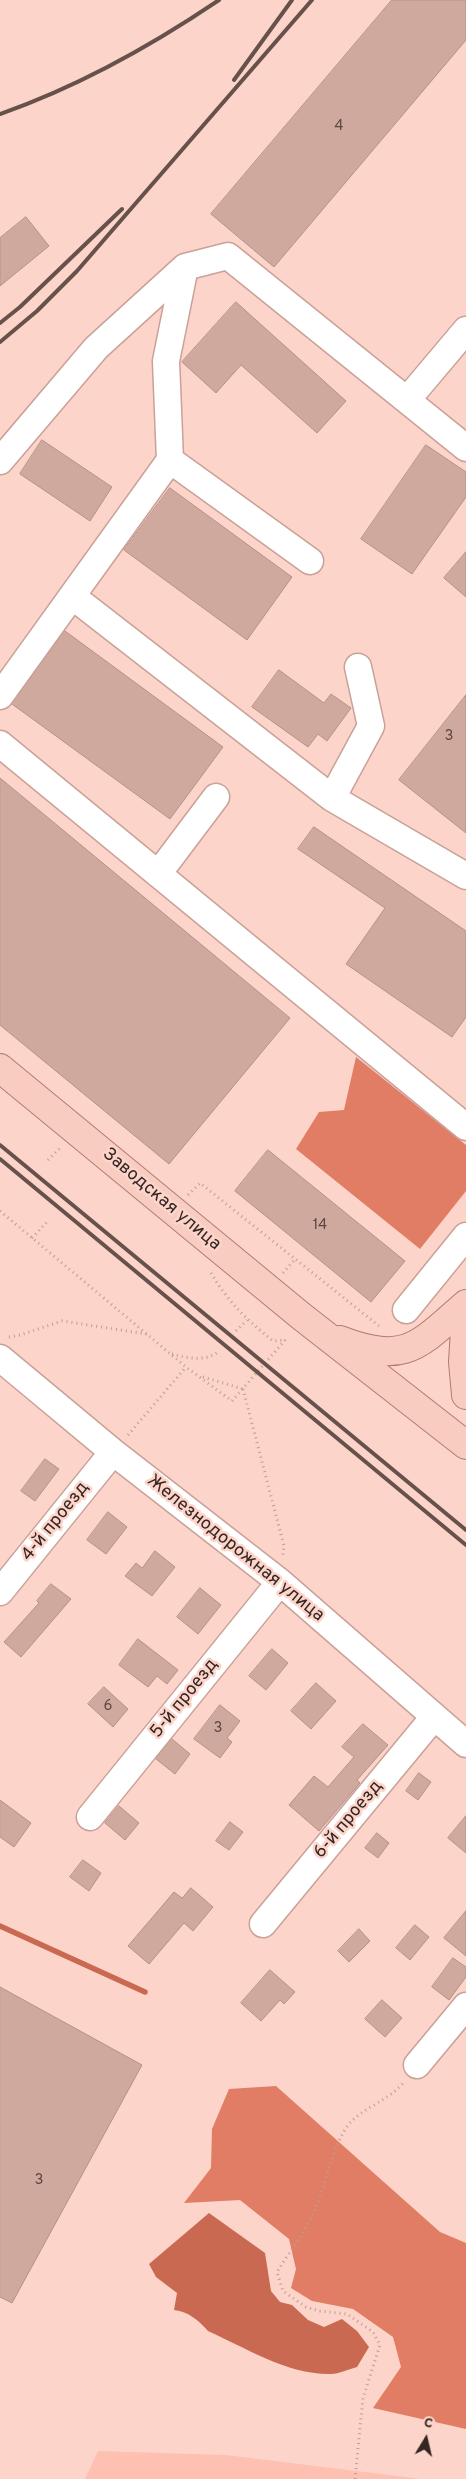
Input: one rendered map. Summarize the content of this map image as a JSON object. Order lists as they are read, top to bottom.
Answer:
{
  "streets": {
    "main road": ["Заводская улица"],
    "street": [
      "4-й проезд",
      "Железнодорожная улица",
      "5-й проезд",
      "6-й проезд"
    ]
  },
  "crossings": [
    ["4-й проезд", "Железнодорожная улица"],
    ["Железнодорожная улица", "5-й проезд"],
    ["Железнодорожная улица", "6-й проезд"]
  ],
  "house_numbers": [
    "4",
    "3",
    "14",
    "6",
    "3",
    "3"
  ],
  "north": "top"
}
